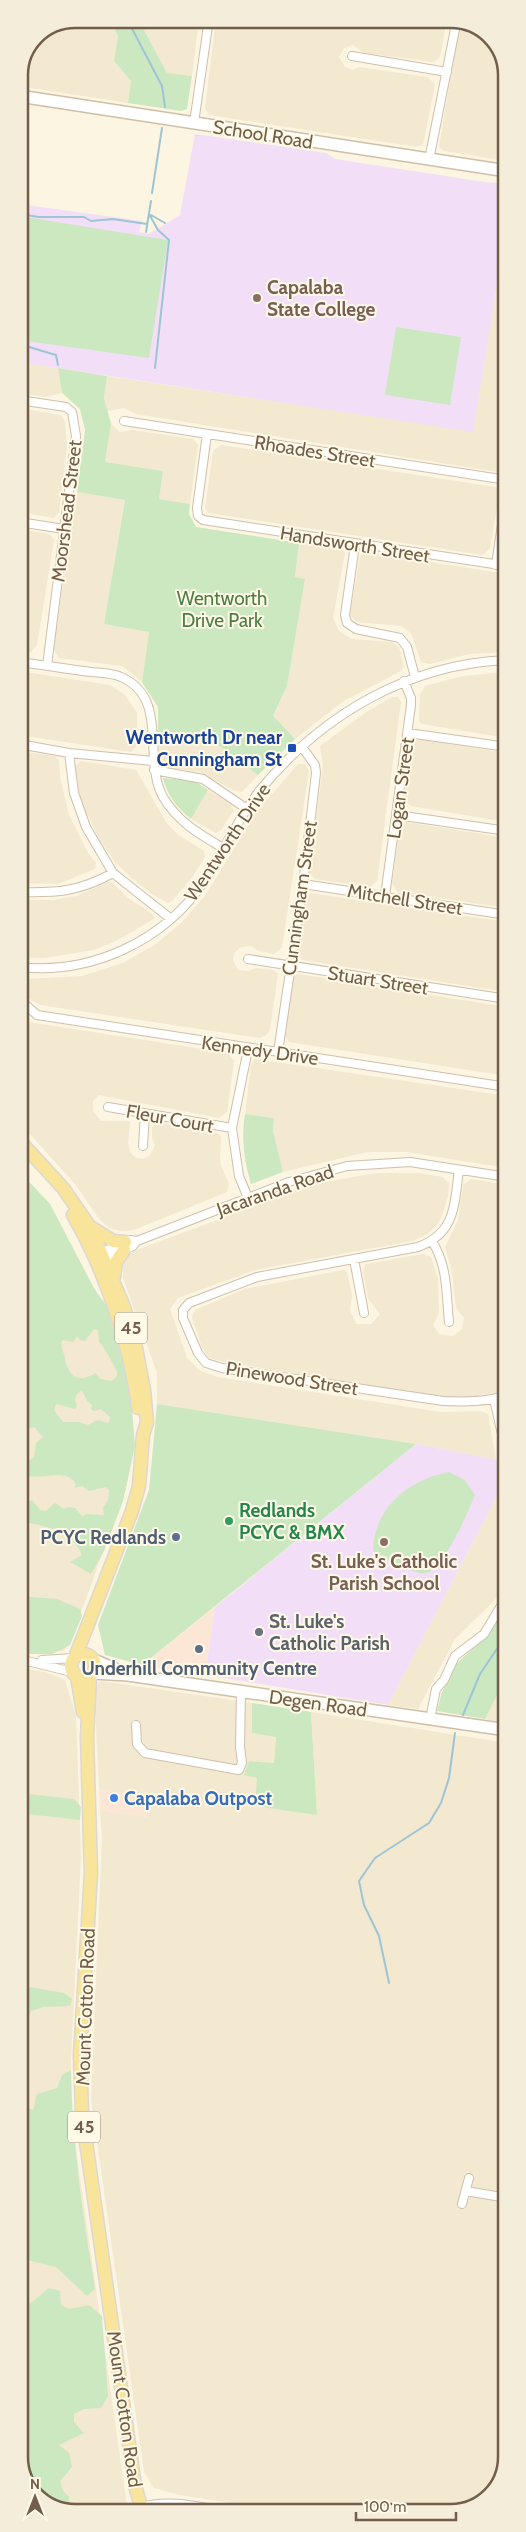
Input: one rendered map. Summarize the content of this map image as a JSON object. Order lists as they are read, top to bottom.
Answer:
{
  "streets": {
    "main road": ["45", "Mount Cotton Road"],
    "street": [
      "School Road",
      "Rhoades Street",
      "Moorshead Street",
      "Handsworth Street",
      "Logan Street",
      "Wentworth Drive",
      "Cunningham Street",
      "Mitchell Street",
      "Stuart Street",
      "Kennedy Drive",
      "Fleur Court",
      "Jacaranda Road",
      "Pinewood Street",
      "Degen Road"
    ]
  },
  "crossings": [
    ["Rhoades Street", "Handsworth Street"],
    ["Logan Street", "Wentworth Drive"],
    ["Logan Street", "Mitchell Street"],
    ["Wentworth Drive", "Cunningham Street"],
    ["Cunningham Street", "Mitchell Street"],
    ["Cunningham Street", "Stuart Street"],
    ["Cunningham Street", "Kennedy Drive"],
    ["Jacaranda Road", "45"],
    ["45", "Degen Road"],
    ["45", "Mount Cotton Road"],
    ["Degen Road", "Mount Cotton Road"]
  ],
  "parks": ["Wentworth Drive Park"],
  "places": {
    "other": [
      "Capalaba State College",
      "Redlands PCYC & BMX",
      "PCYC Redlands",
      "St. Luke's Catholic Parish School",
      "St. Luke's Catholic Parish",
      "Underhill Community Centre",
      "Capalaba Outpost"
    ],
    "transit": ["Wentworth Dr near Cunningham St"]
  },
  "scale_bar": "100 m",
  "north": "top"
}
